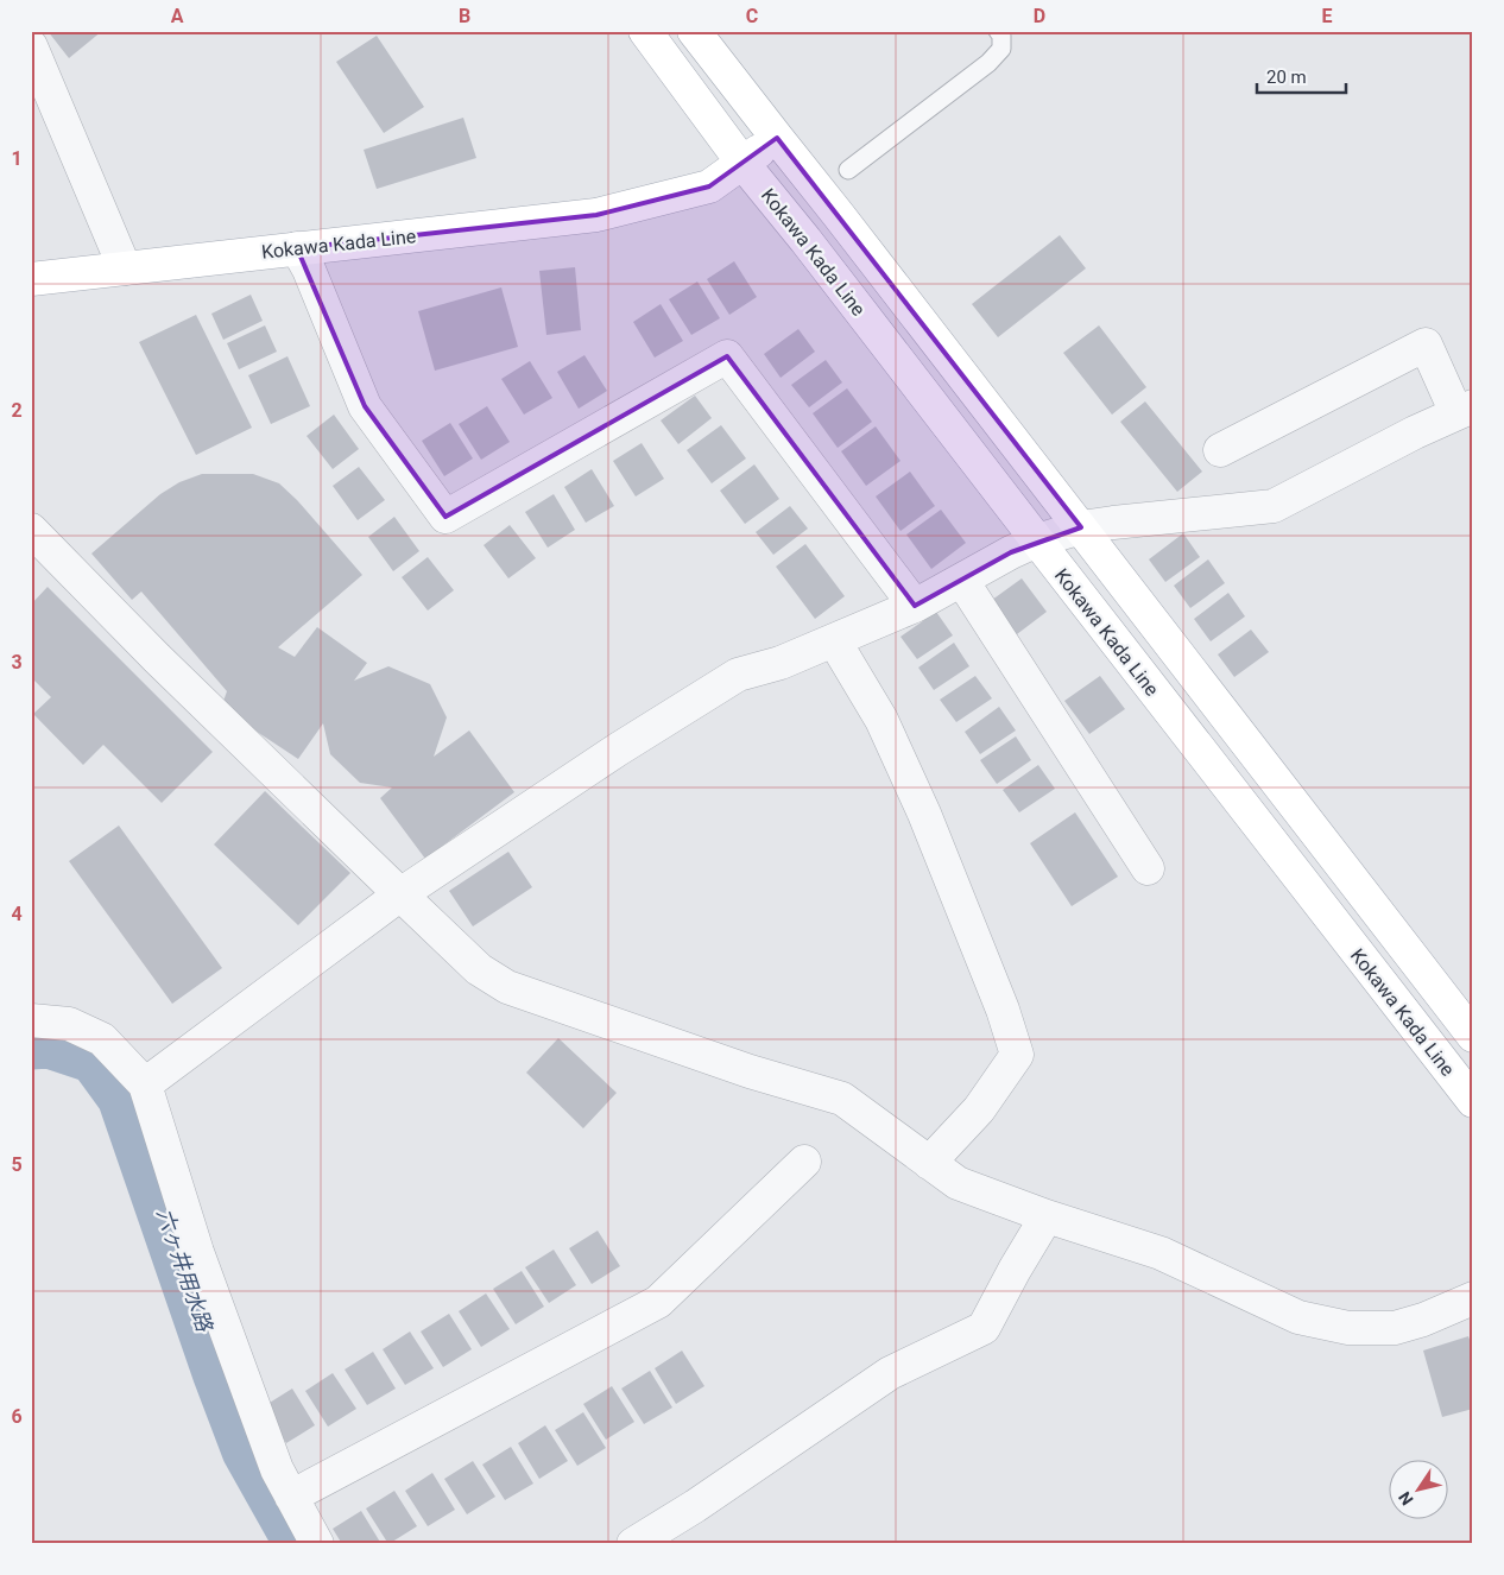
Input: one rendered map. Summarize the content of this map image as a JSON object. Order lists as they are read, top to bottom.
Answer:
{
  "streets": {
    "main road": ["Kokawa Kada Line"]
  },
  "water": ["六ヶ井用水路"],
  "scale_bar": "20 m",
  "north": "bottom left",
  "grid": {
    "columns": [
      "A",
      "B",
      "C",
      "D",
      "E"
    ],
    "rows": [
      "1",
      "2",
      "3",
      "4",
      "5",
      "6"
    ]
  }
}
